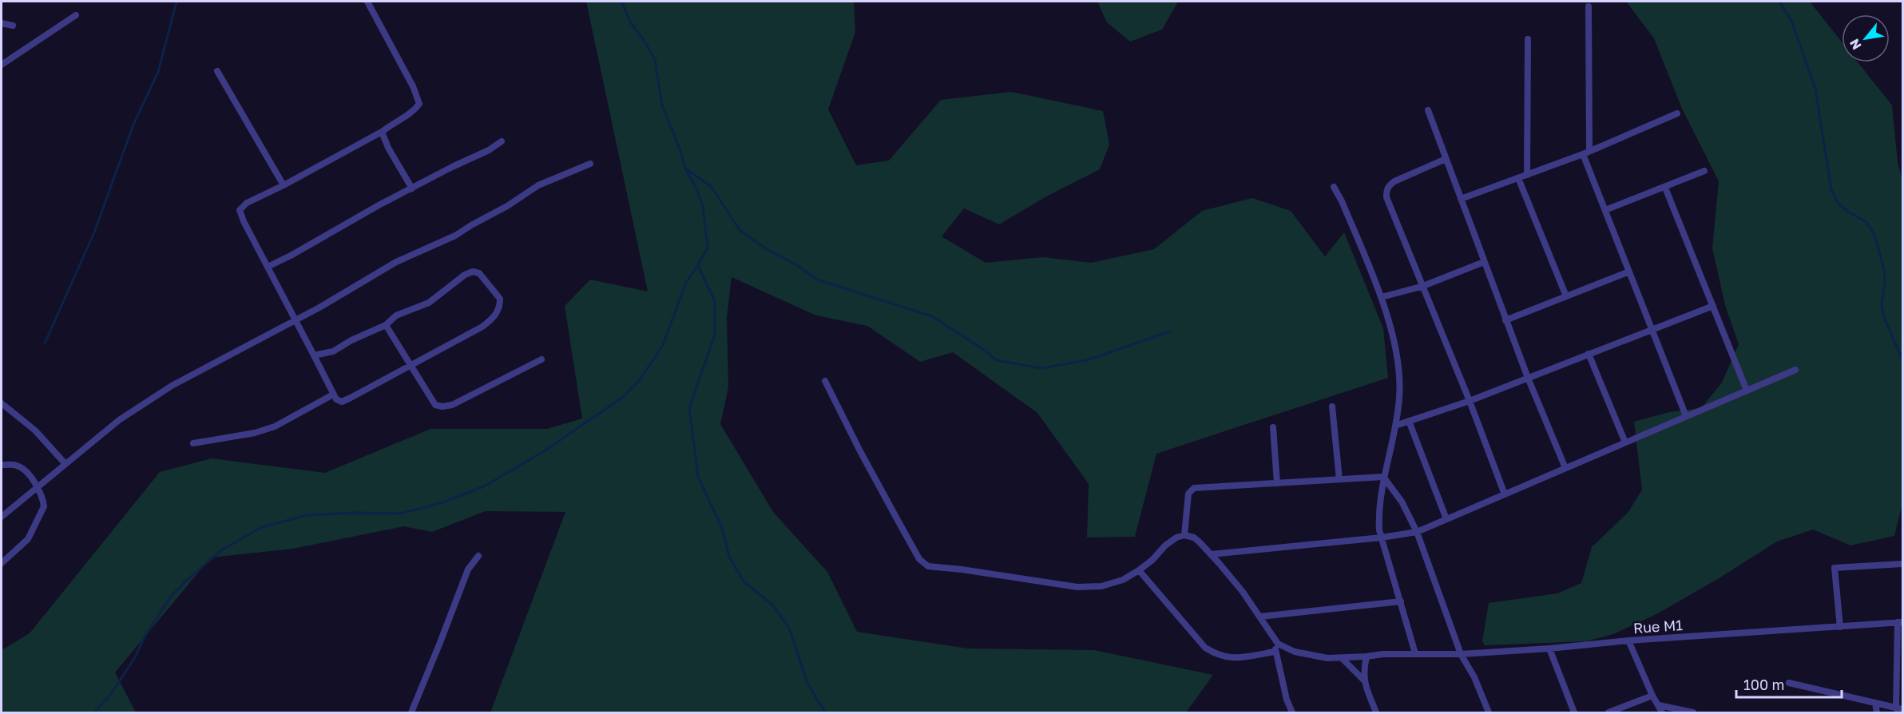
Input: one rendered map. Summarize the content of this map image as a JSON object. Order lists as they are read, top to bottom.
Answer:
{
  "streets": {
    "street": ["Rue M1"]
  },
  "scale_bar": "100 m",
  "north": "bottom left"
}
